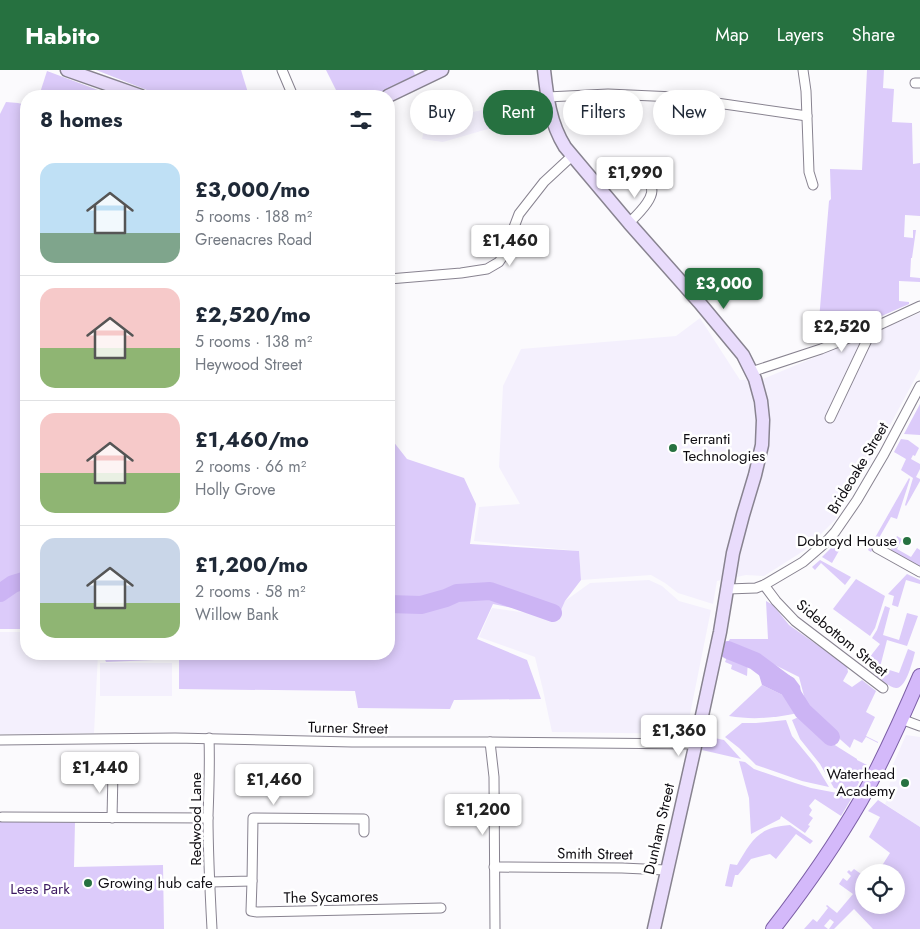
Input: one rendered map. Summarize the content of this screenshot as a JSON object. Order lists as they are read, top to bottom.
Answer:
{
  "streets": {
    "street": [
      "Brideoake Street",
      "Sidebottom Street",
      "Turner Street",
      "Redwood Lane",
      "Dunham Street",
      "Smith Street",
      "The Sycamores"
    ]
  },
  "crossings": [
    ["Brideoake Street", "Sidebottom Street"],
    ["Brideoake Street", "Dunham Street"],
    ["Turner Street", "Redwood Lane"],
    ["Turner Street", "Dunham Street"],
    ["Dunham Street", "Smith Street"]
  ],
  "parks": ["Lees Park"],
  "places": [
    "Ferranti Technologies",
    "Dobroyd House",
    "Waterhead Academy",
    "Growing hub cafe"
  ],
  "page": {
    "header": "Habito",
    "nav": ["Map", "Layers", "Share"],
    "chip": [
      "Buy",
      "Rent",
      "Filters",
      "New"
    ],
    "heading": "8 homes",
    "list": [
      {
        "name": "£3,000/mo",
        "note": "5 rooms · 188 m² · Greenacres Road"
      },
      {
        "name": "£2,520/mo",
        "note": "5 rooms · 138 m² · Heywood Street"
      },
      {
        "name": "£1,460/mo",
        "note": "2 rooms · 66 m² · Holly Grove"
      },
      {
        "name": "£1,200/mo",
        "note": "2 rooms · 58 m² · Willow Bank"
      }
    ],
    "price": [
      "£1,990",
      "£1,460",
      "£3,000",
      "£2,520",
      "£1,360",
      "£1,440",
      "£1,460",
      "£1,200"
    ]
  }
}
